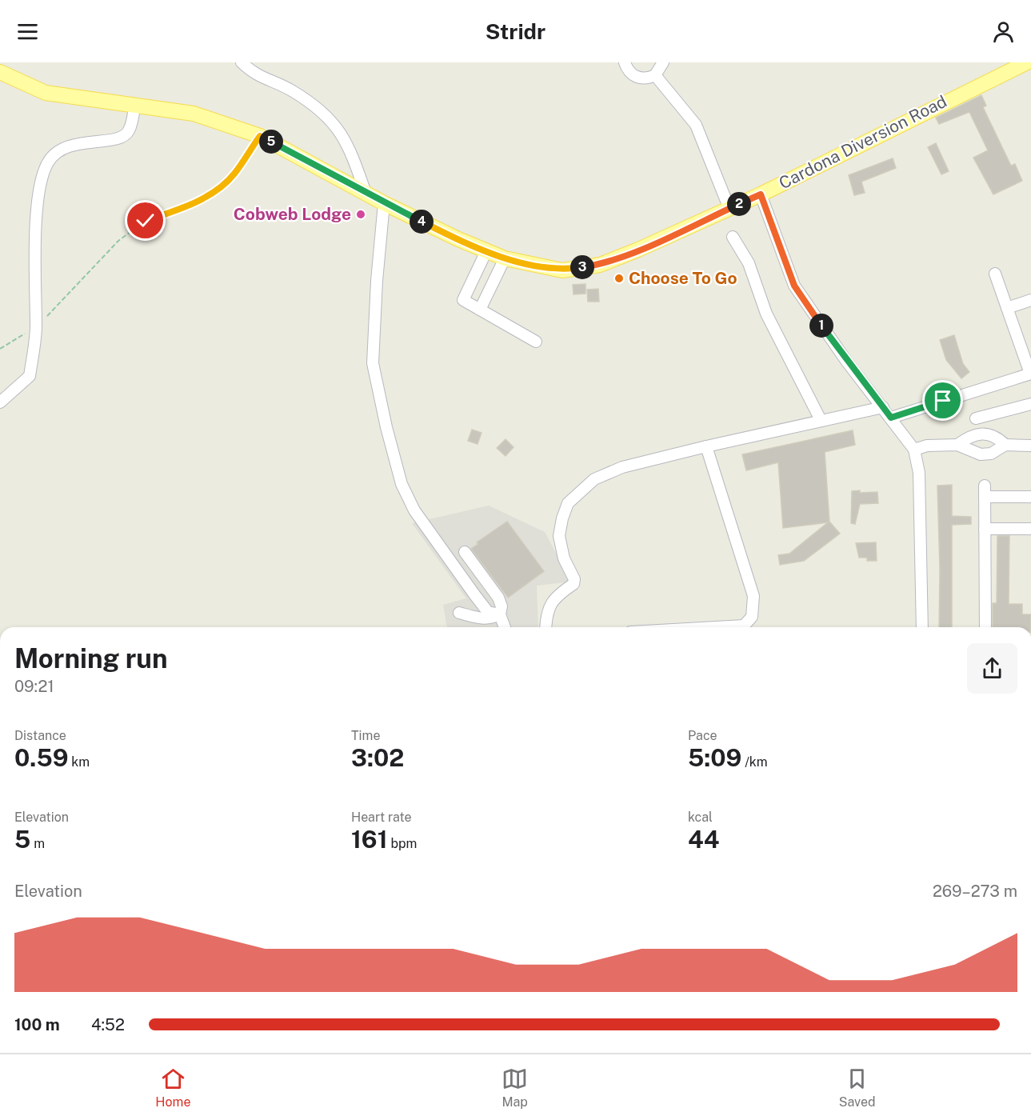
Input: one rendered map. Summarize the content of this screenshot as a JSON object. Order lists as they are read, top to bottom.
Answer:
{
  "streets": {
    "main road": ["Cardona Diversion Road"]
  },
  "places": ["Cobweb Lodge", "Choose To Go"],
  "page": {
    "header": "Stridr",
    "pins": [
      "5",
      "2",
      "4",
      "3",
      "1"
    ],
    "heading": ["Morning run", "09:21"],
    "stats": [
      ["Distance", "0.59 km"],
      ["Time", "3:02"],
      ["Pace", "5:09 /km"],
      ["Elevation", "5 m"],
      ["Heart rate", "161 bpm"],
      ["kcal", "44"]
    ],
    "chart": ["Elevation", "269–273 m"],
    "list": [
      {
        "name": "100 m",
        "note": "4:52"
      }
    ],
    "tabs": ["Home", "Map", "Saved"]
  }
}
